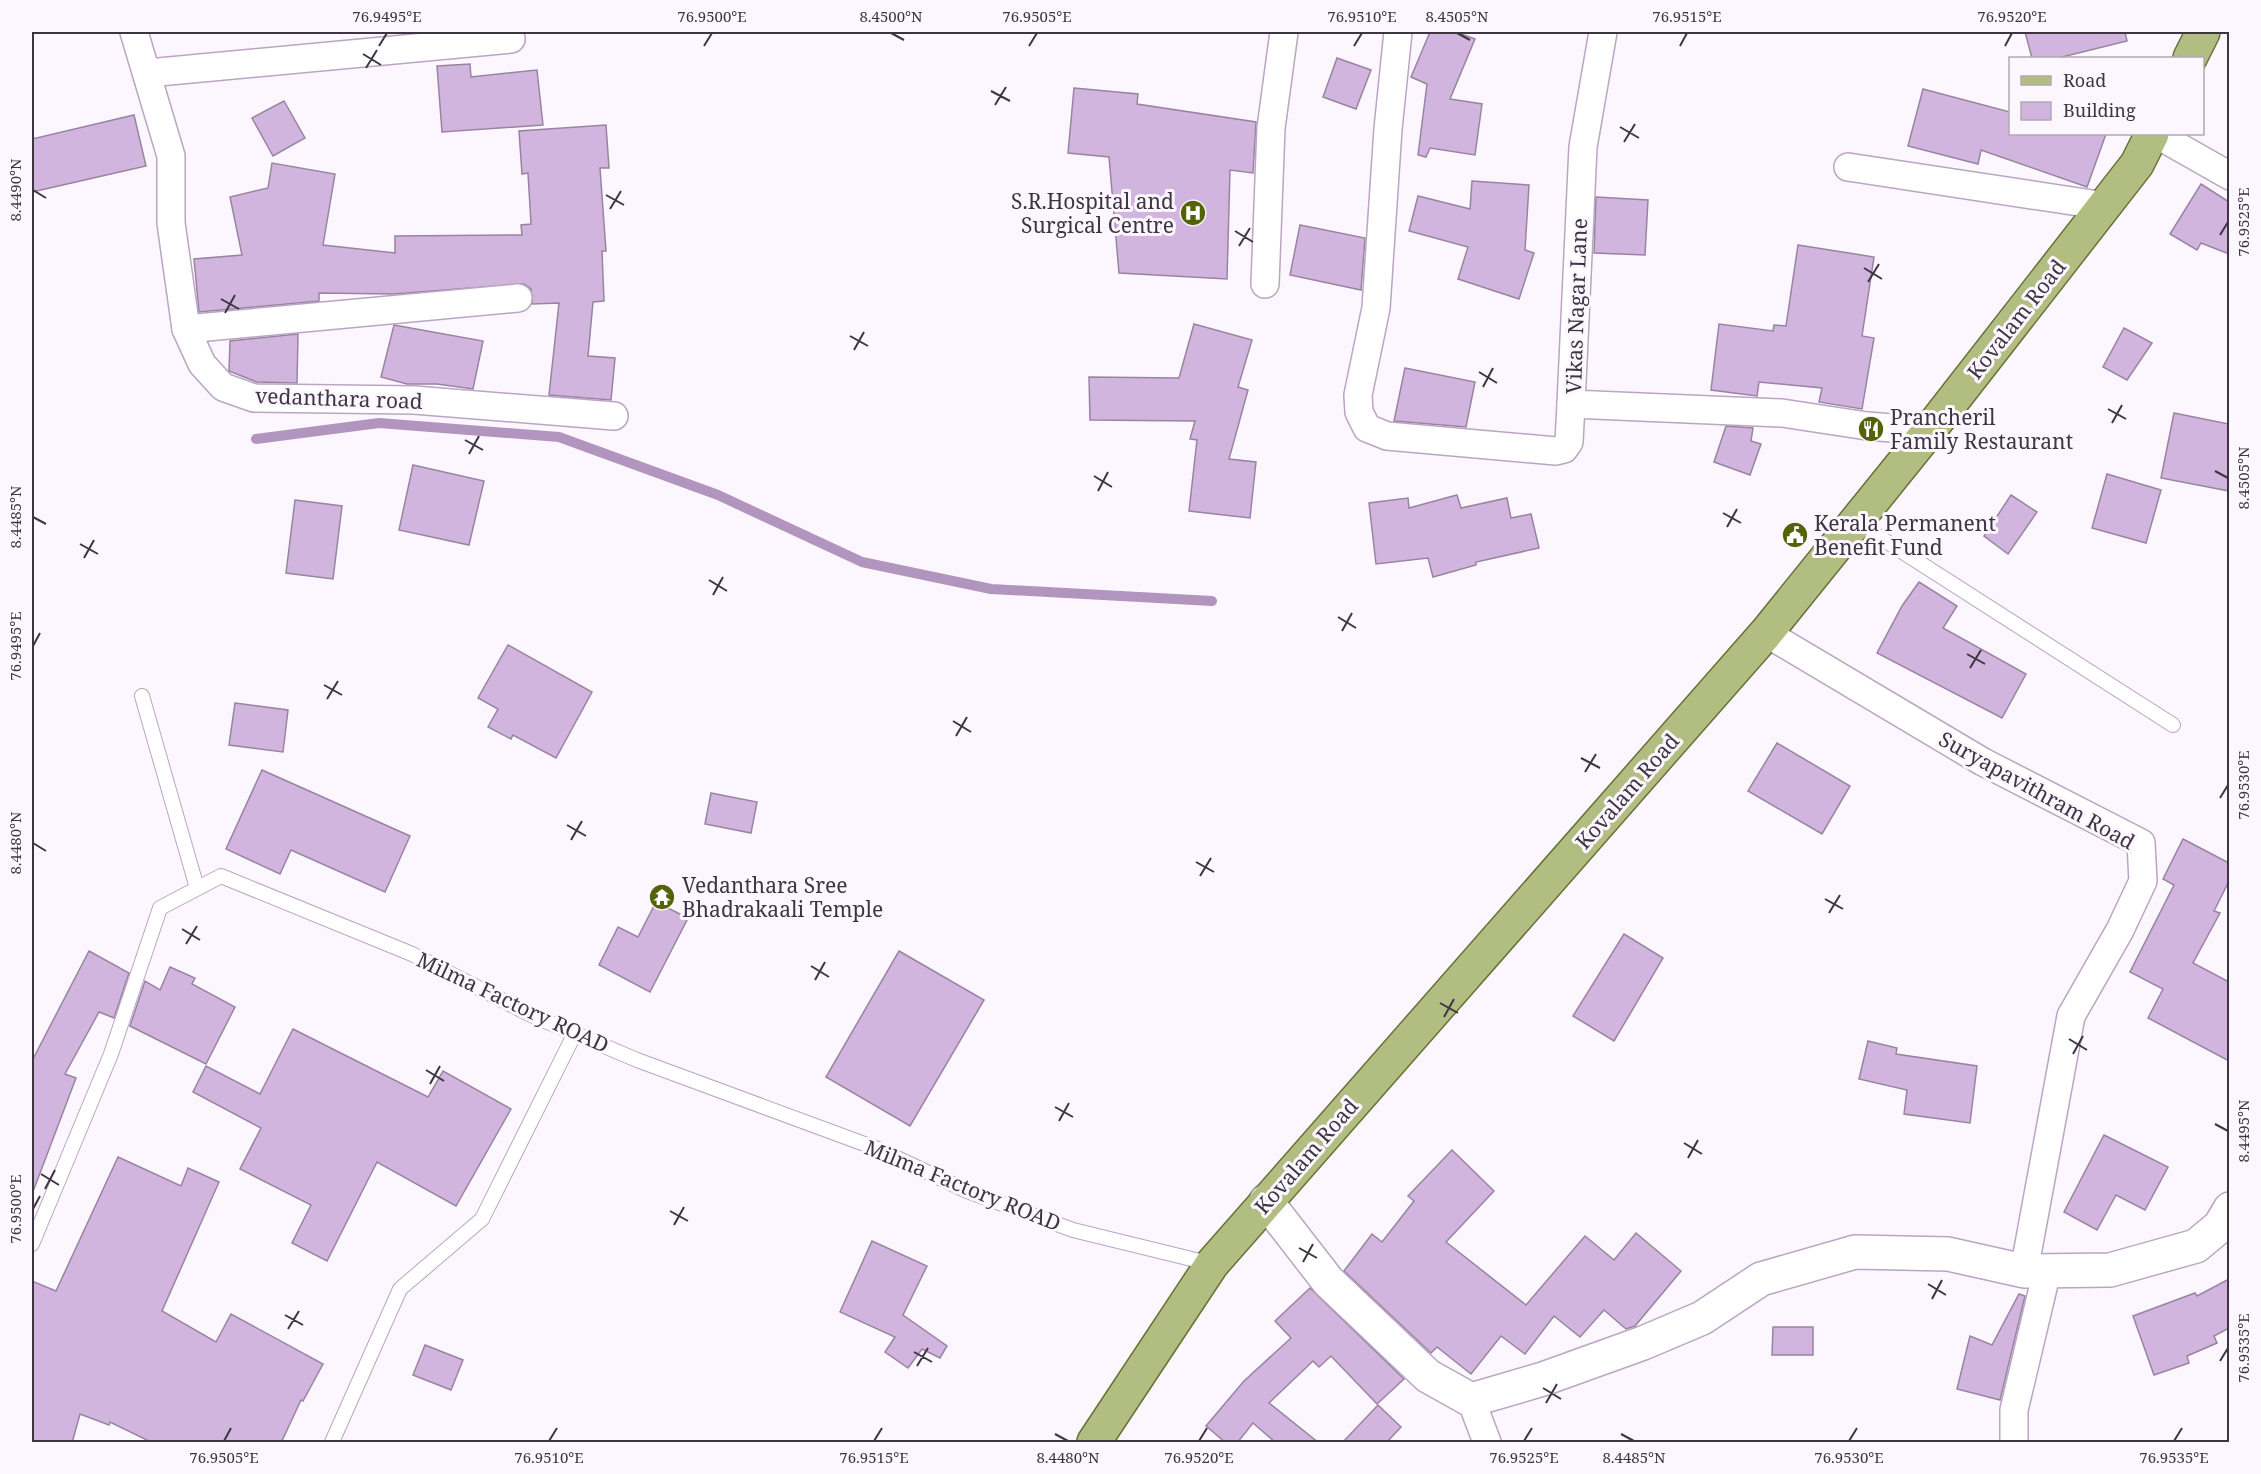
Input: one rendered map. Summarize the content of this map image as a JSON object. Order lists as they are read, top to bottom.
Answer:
{
  "streets": {
    "main road": ["Kovalam Road"],
    "street": ["Vikas Nagar Lane", "vedanthara road", "Suryapavithram Road"],
    "lane": ["Milma Factory ROAD"]
  },
  "crossings": [
    ["Vikas Nagar Lane", "Kovalam Road"],
    ["Kovalam Road", "Suryapavithram Road"],
    ["Kovalam Road", "Milma Factory ROAD"]
  ],
  "places": {
    "hospital": ["S.R.Hospital and Surgical Centre"],
    "restaurant": ["Prancheril Family Restaurant"],
    "public building": ["Kerala Permanent Benefit Fund"],
    "temple": ["Vedanthara Sree Bhadrakaali Temple"]
  },
  "legend": ["Road", "Building"],
  "coordinates": [
    "76.9495°E",
    "76.9500°E",
    "8.4500°N",
    "76.9505°E",
    "76.9510°E",
    "8.4505°N",
    "76.9515°E",
    "76.9520°E",
    "8.4490°N",
    "76.9525°E",
    "8.4485°N",
    "76.9530°E",
    "8.4480°N",
    "8.4495°N",
    "76.9535°E"
  ]
}
